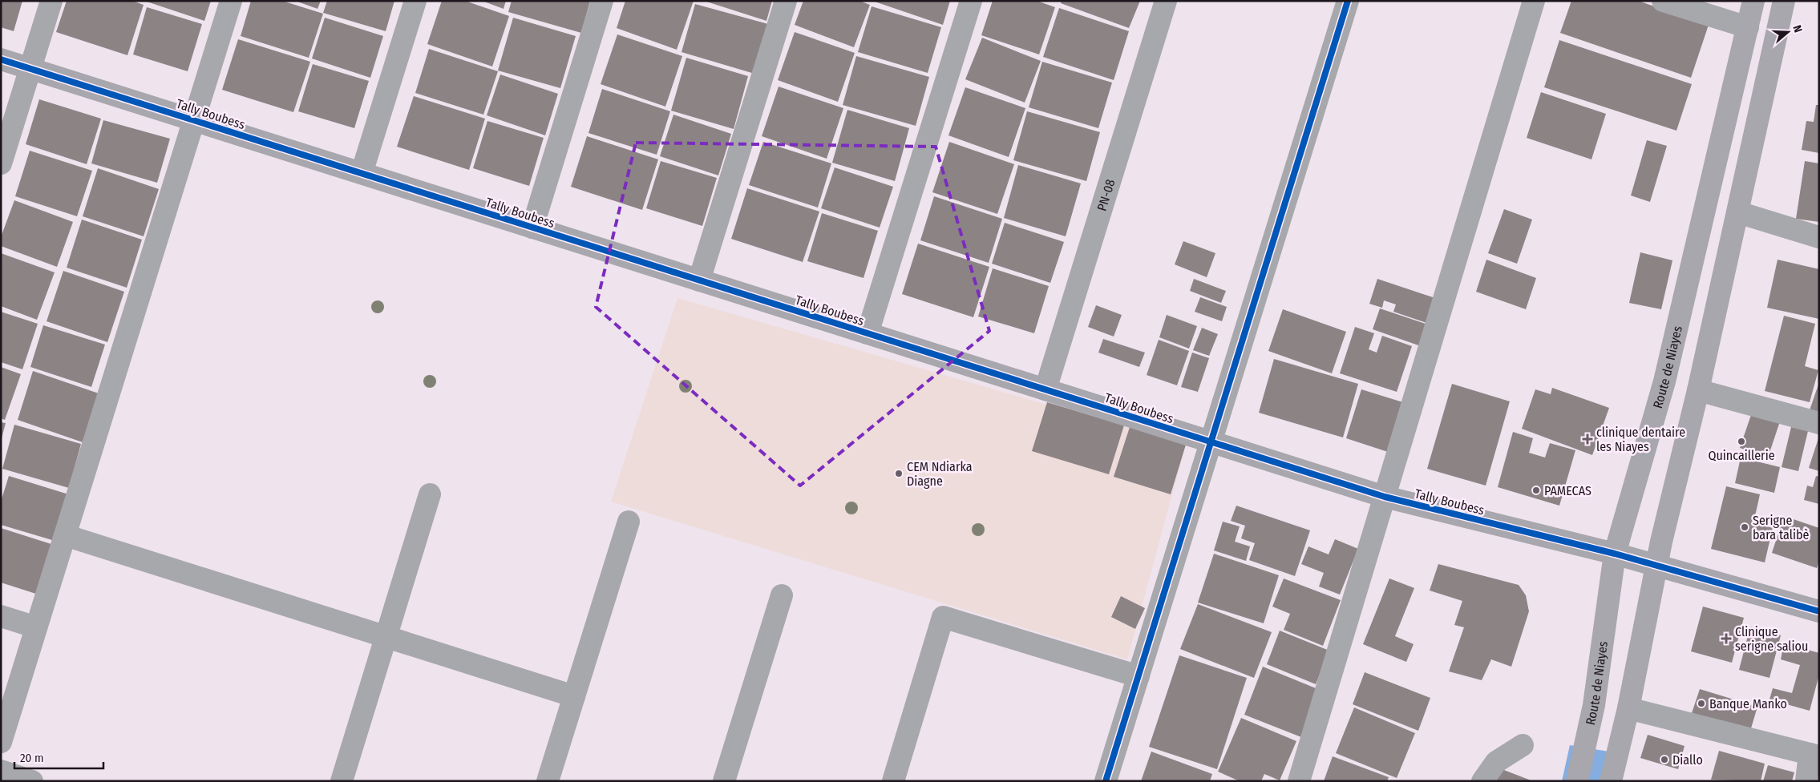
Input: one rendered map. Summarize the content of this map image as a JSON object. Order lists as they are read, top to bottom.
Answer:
{
  "streets": {
    "street": ["Tally Boubess", "PN-08", "Route de Niayes"]
  },
  "crossings": [
    ["Tally Boubess", "PN-08"],
    ["Tally Boubess", "Route de Niayes"]
  ],
  "places": {
    "health": ["clinique dentaire les Niayes", "Clinique serigne saliou"],
    "other": [
      "Quincaillerie",
      "CEM Ndiarka Diagne",
      "PAMECAS",
      "Serigne bara talibè",
      "Banque Manko",
      "Diallo"
    ]
  },
  "scale_bar": "20 m",
  "north": "right"
}
